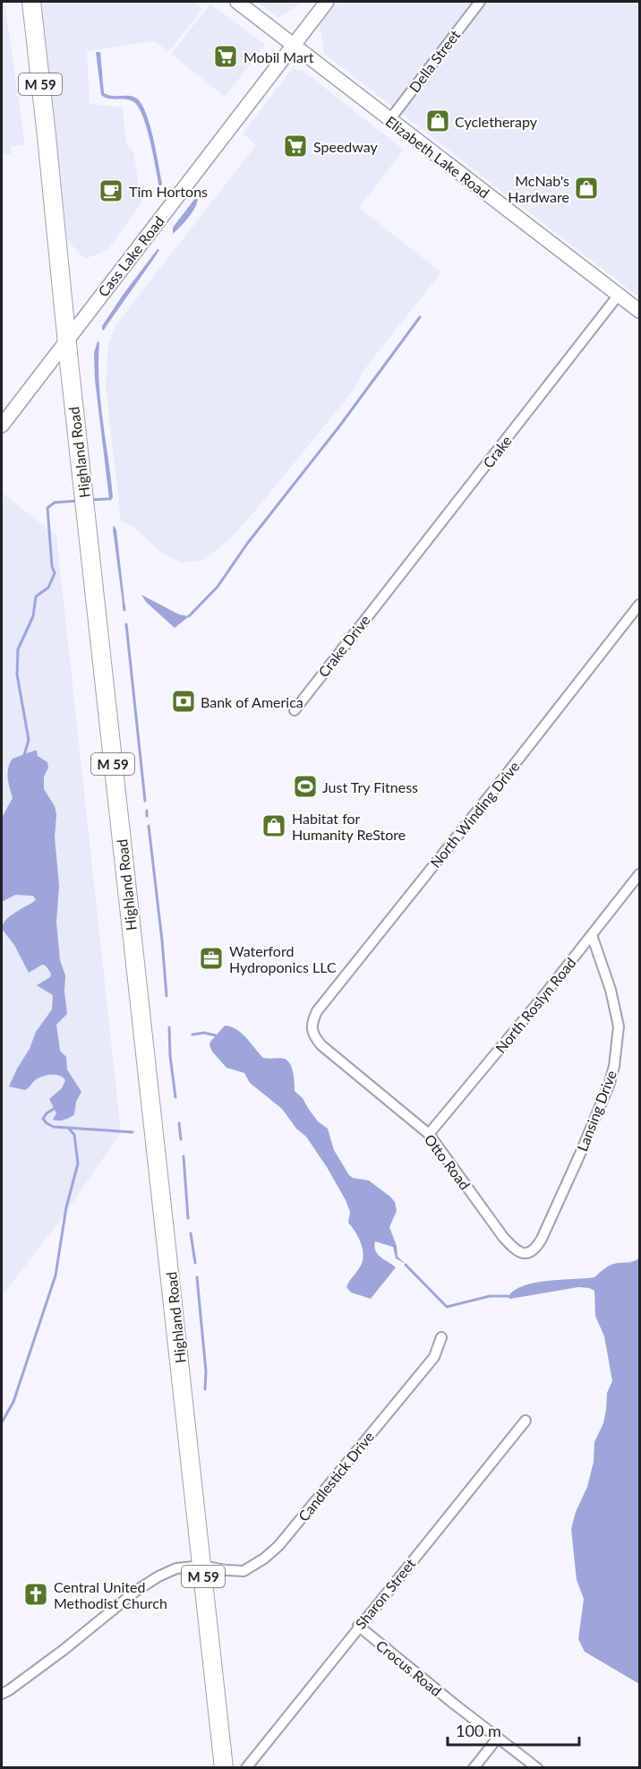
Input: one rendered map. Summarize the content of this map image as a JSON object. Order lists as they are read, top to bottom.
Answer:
{
  "streets": {
    "highway": ["M 59", "Highland Road"],
    "street": [
      "Della Street",
      "Elizabeth Lake Road",
      "Cass Lake Road",
      "Crake",
      "Crake Drive",
      "North Winding Drive",
      "North Roslyn Road",
      "Lansing Drive",
      "Otto Road",
      "Candlestick Drive",
      "Sharon Street",
      "Crocus Road"
    ]
  },
  "crossings": [
    ["Della Street", "Elizabeth Lake Road"],
    ["Elizabeth Lake Road", "Cass Lake Road"],
    ["Elizabeth Lake Road", "Crake"],
    ["Cass Lake Road", "Highland Road"],
    ["Crake", "Crake Drive"],
    ["Highland Road", "Candlestick Drive"],
    ["North Winding Drive", "Otto Road"],
    ["North Roslyn Road", "Lansing Drive"],
    ["North Roslyn Road", "Otto Road"],
    ["Lansing Drive", "Otto Road"],
    ["Sharon Street", "Crocus Road"]
  ],
  "places": {
    "supermarket": ["Mobil Mart", "Speedway"],
    "shop": ["Cycletherapy", "McNab's Hardware", "Habitat for Humanity ReStore"],
    "cafe": ["Tim Hortons"],
    "bank": ["Bank of America"],
    "sports": ["Just Try Fitness"],
    "office": ["Waterford Hydroponics LLC"],
    "church": ["Central United Methodist Church"]
  },
  "scale_bar": "100 m"
}
